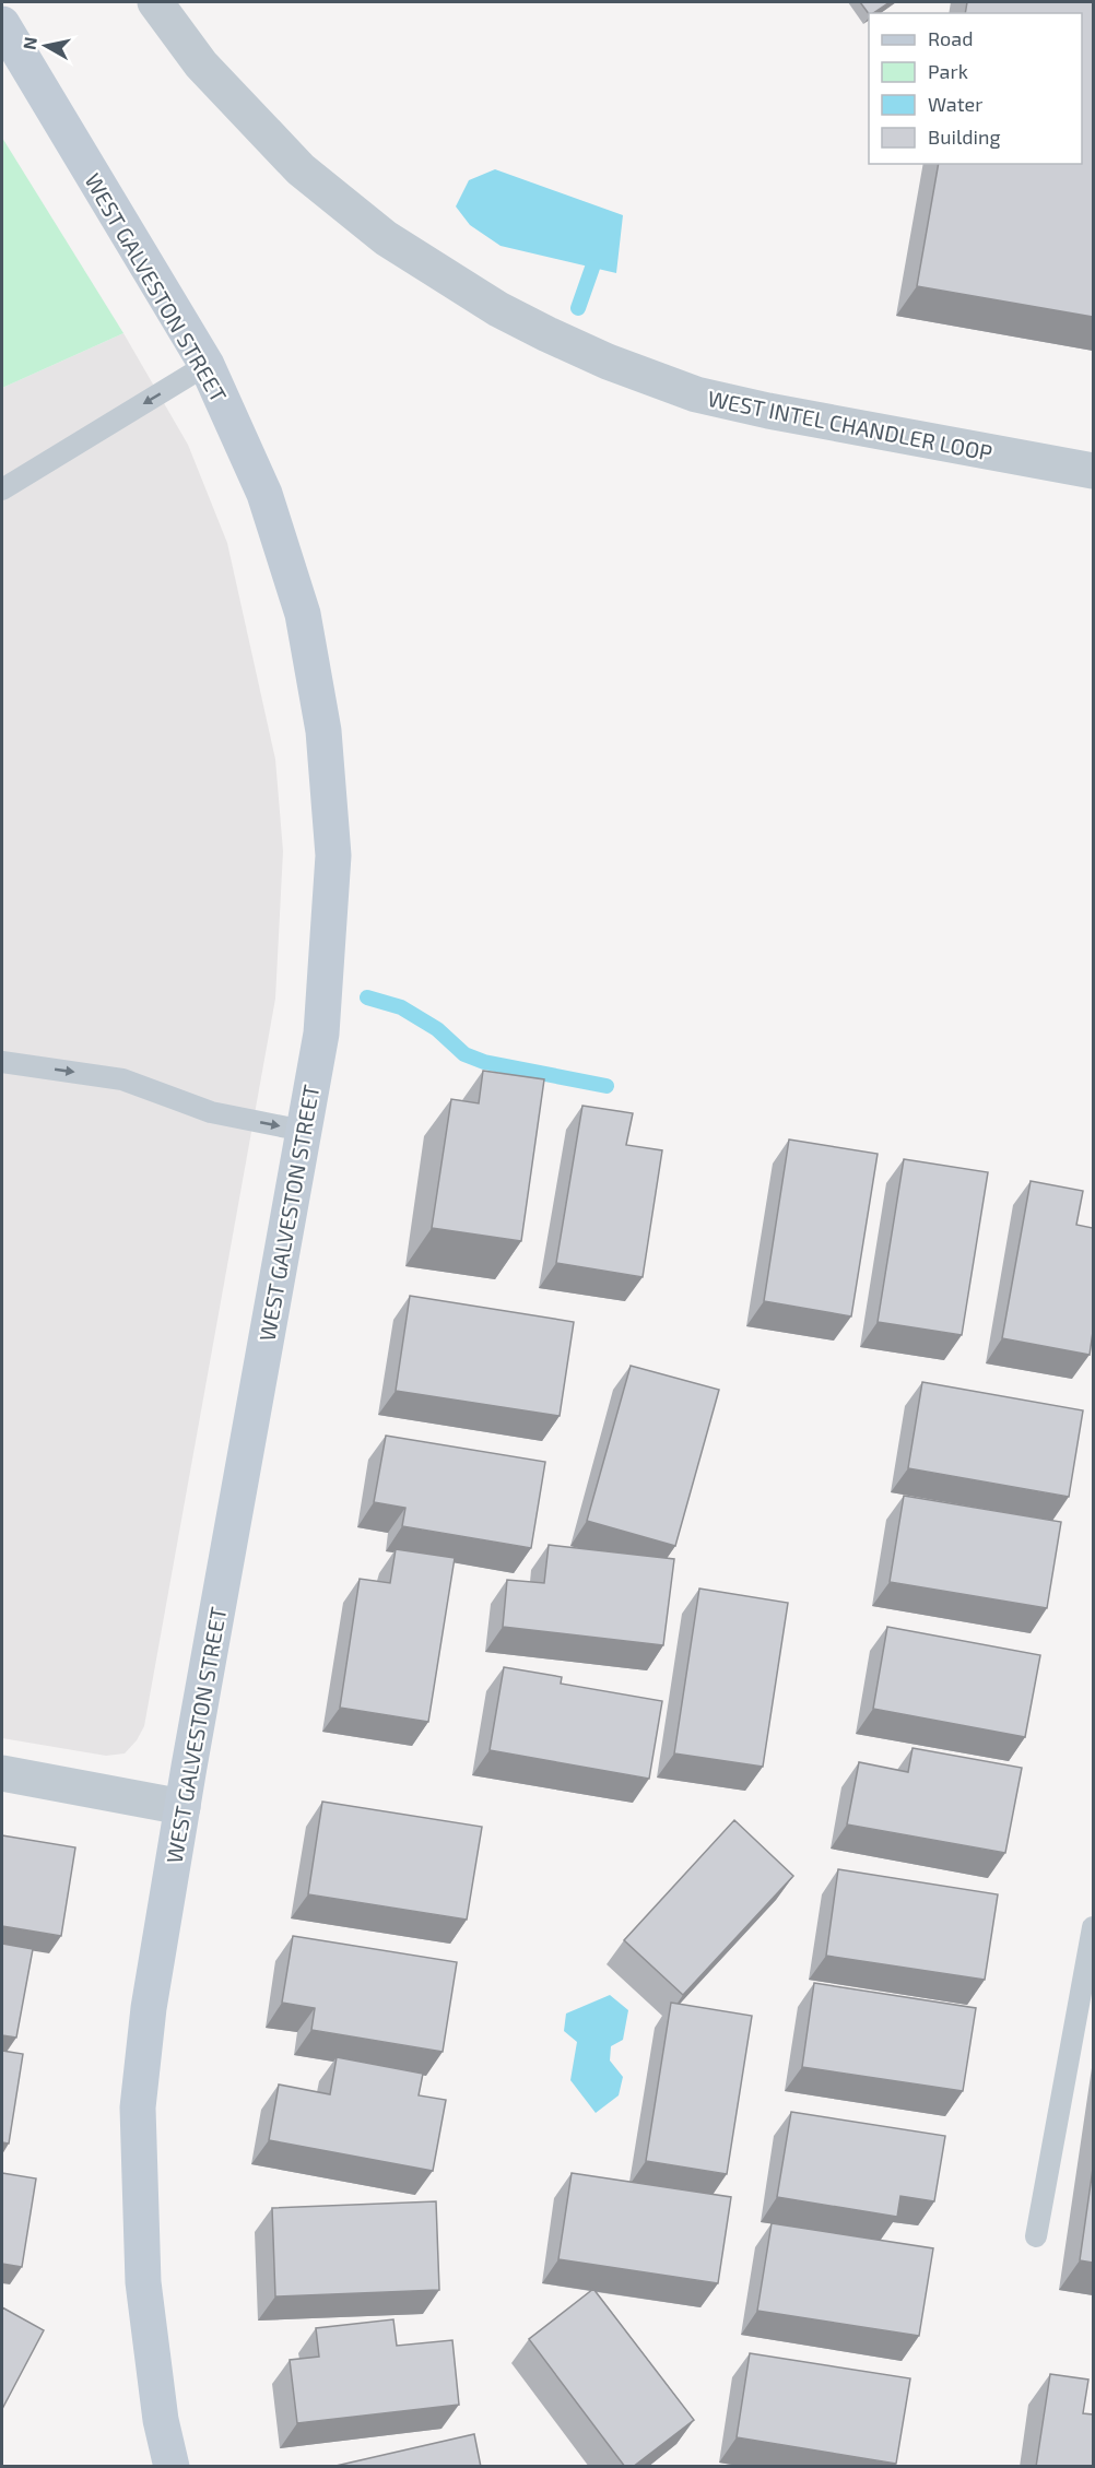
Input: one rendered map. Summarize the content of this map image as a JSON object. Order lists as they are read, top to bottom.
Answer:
{
  "streets": {
    "street": ["WEST GALVESTON STREET", "WEST INTEL CHANDLER LOOP"]
  },
  "legend": [
    "Road",
    "Park",
    "Water",
    "Building"
  ],
  "north": "left"
}
